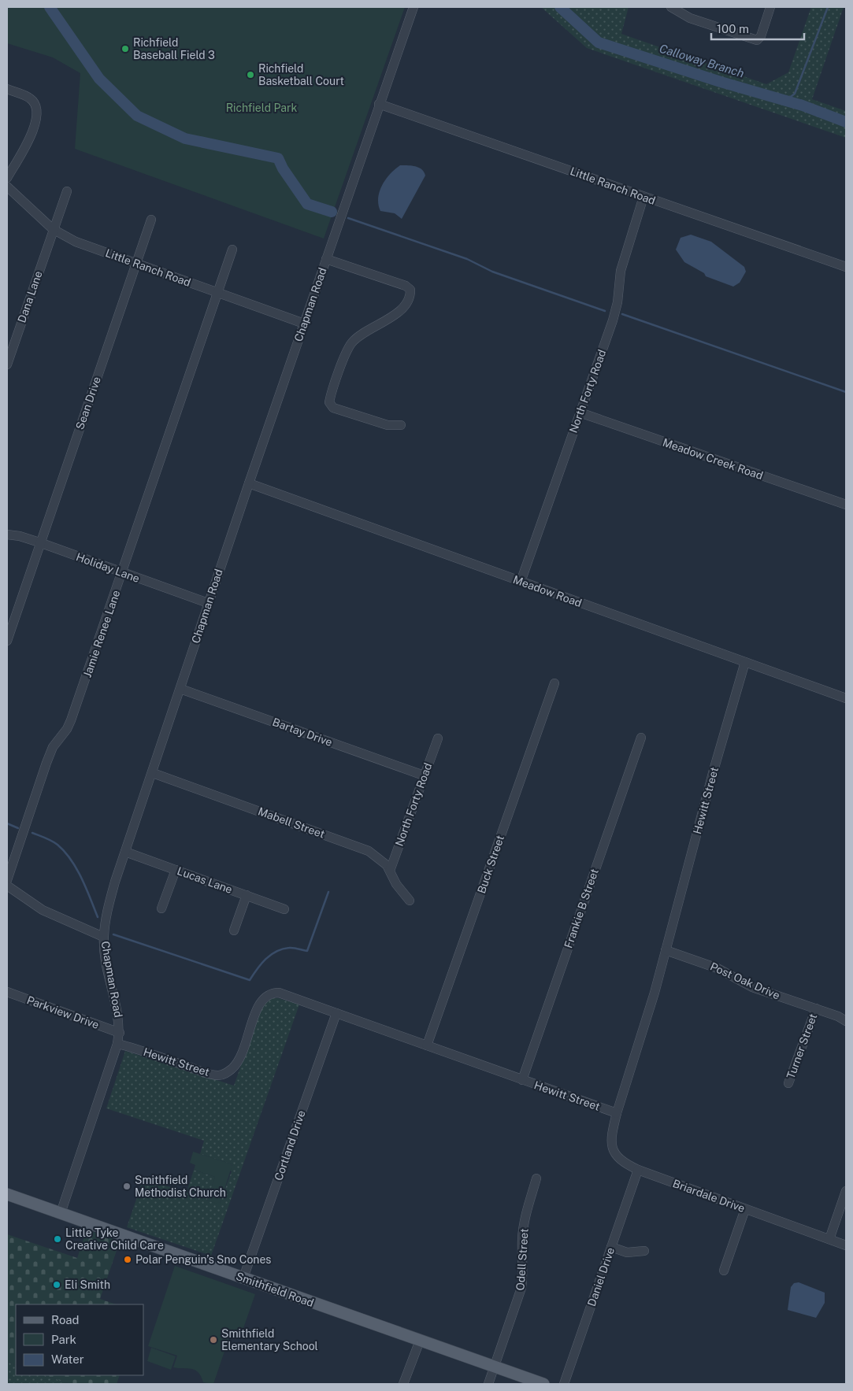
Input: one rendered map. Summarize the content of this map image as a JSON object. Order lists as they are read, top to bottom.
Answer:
{
  "streets": {
    "main road": ["Smithfield Road"],
    "street": [
      "Little Ranch Road",
      "Dana Lane",
      "Chapman Road",
      "North Forty Road",
      "Sean Drive",
      "Meadow Creek Road",
      "Holiday Lane",
      "Meadow Road",
      "Jamie Renee Lane",
      "Bartay Drive",
      "Hewitt Street",
      "Mabell Street",
      "Buck Street",
      "Lucas Lane",
      "Frankie B Street",
      "Post Oak Drive",
      "Parkview Drive",
      "Turner Street",
      "Cortland Drive",
      "Briardale Drive",
      "Odell Street",
      "Daniel Drive"
    ]
  },
  "crossings": [
    ["Little Ranch Road", "Dana Lane"],
    ["Little Ranch Road", "Chapman Road"],
    ["Little Ranch Road", "North Forty Road"],
    ["Little Ranch Road", "Sean Drive"],
    ["Little Ranch Road", "Jamie Renee Lane"],
    ["Chapman Road", "Holiday Lane"],
    ["Chapman Road", "Meadow Road"],
    ["Chapman Road", "Bartay Drive"],
    ["Chapman Road", "Hewitt Street"],
    ["Chapman Road", "Mabell Street"],
    ["Chapman Road", "Lucas Lane"],
    ["Chapman Road", "Parkview Drive"],
    ["Chapman Road", "Smithfield Road"],
    ["North Forty Road", "Meadow Creek Road"],
    ["North Forty Road", "Meadow Road"],
    ["North Forty Road", "Bartay Drive"],
    ["North Forty Road", "Mabell Street"],
    ["Sean Drive", "Holiday Lane"],
    ["Holiday Lane", "Jamie Renee Lane"],
    ["Meadow Road", "Hewitt Street"],
    ["Hewitt Street", "Buck Street"],
    ["Hewitt Street", "Frankie B Street"],
    ["Hewitt Street", "Post Oak Drive"],
    ["Hewitt Street", "Cortland Drive"],
    ["Hewitt Street", "Briardale Drive"],
    ["Post Oak Drive", "Turner Street"],
    ["Cortland Drive", "Smithfield Road"],
    ["Briardale Drive", "Daniel Drive"],
    ["Odell Street", "Smithfield Road"]
  ],
  "water": ["Calloway Branch"],
  "parks": ["Richfield Park"],
  "places": [
    "Richfield Baseball Field 3",
    "Richfield Basketball Court",
    "Smithfield Methodist Church",
    "Little Tyke Creative Child Care",
    "Polar Penguin’s Sno Cones",
    "Eli Smith",
    "Smithfield Elementary School"
  ],
  "legend": ["Road", "Park", "Water"],
  "scale_bar": "100 m"
}
